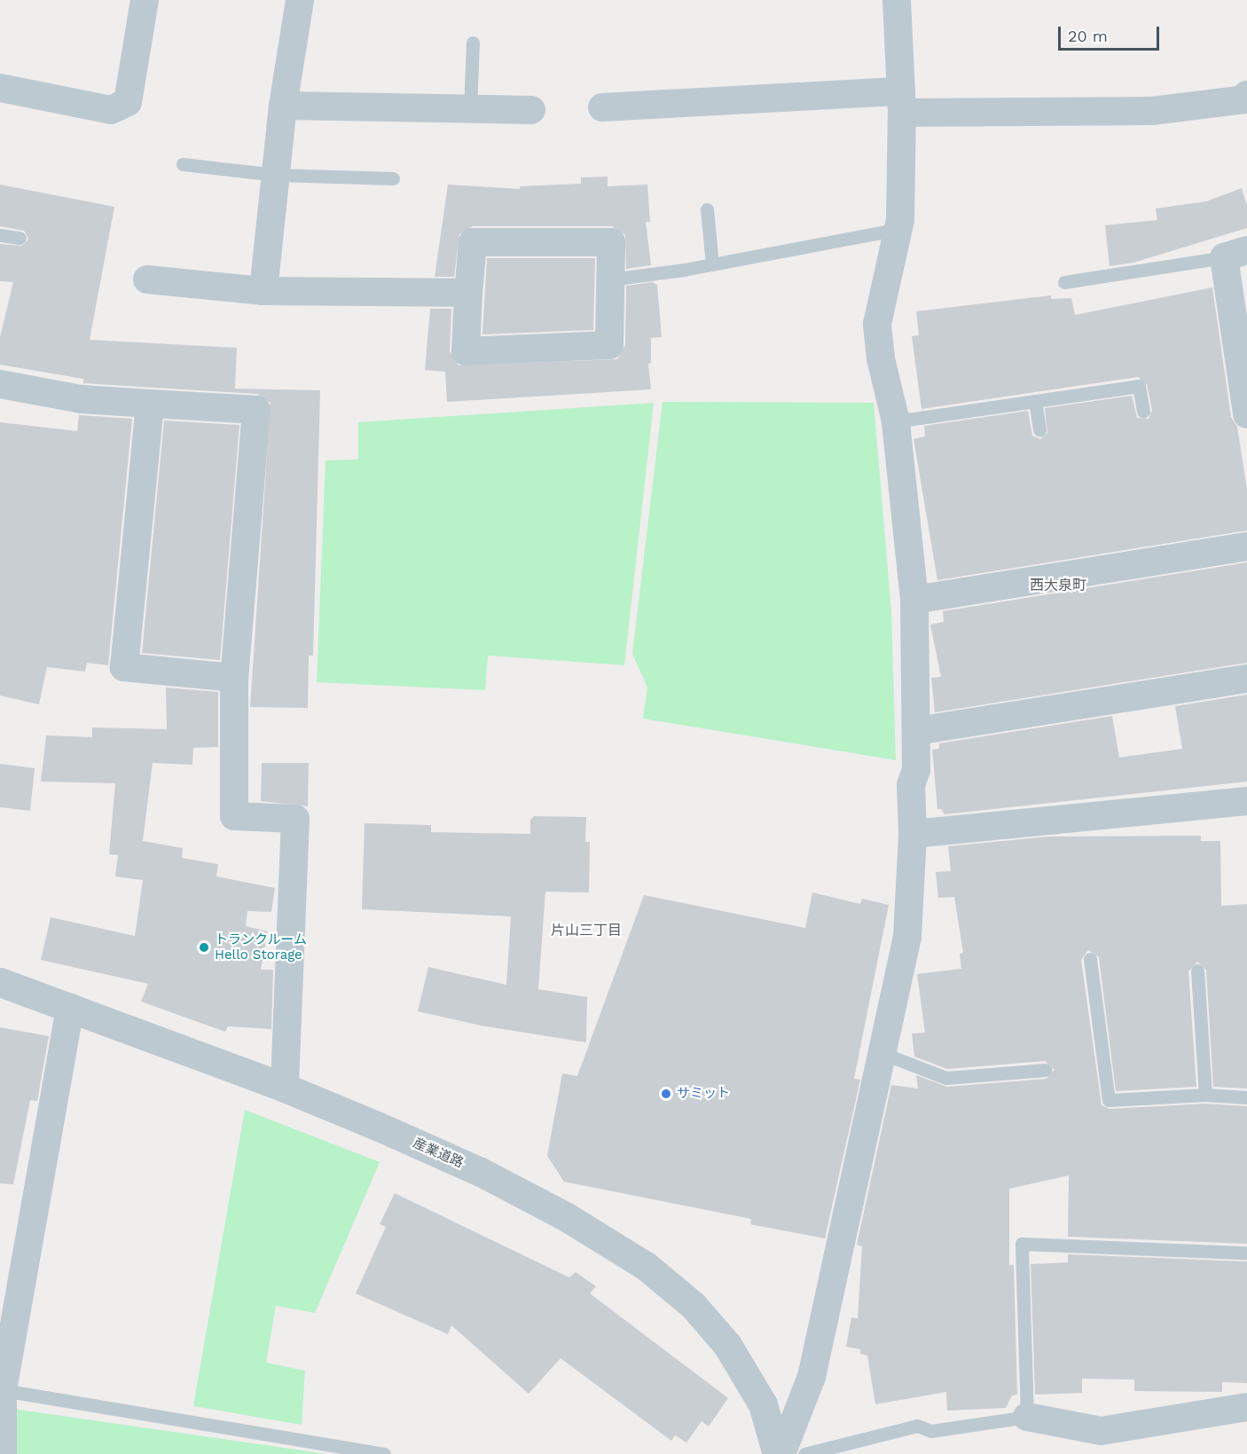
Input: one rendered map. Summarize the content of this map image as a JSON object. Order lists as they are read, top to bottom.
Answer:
{
  "streets": {
    "street": ["産業道路"]
  },
  "districts": ["西大泉町", "片山三丁目"],
  "places": ["トランクルーム Hello Storage", "サミット"],
  "scale_bar": "20 m"
}
